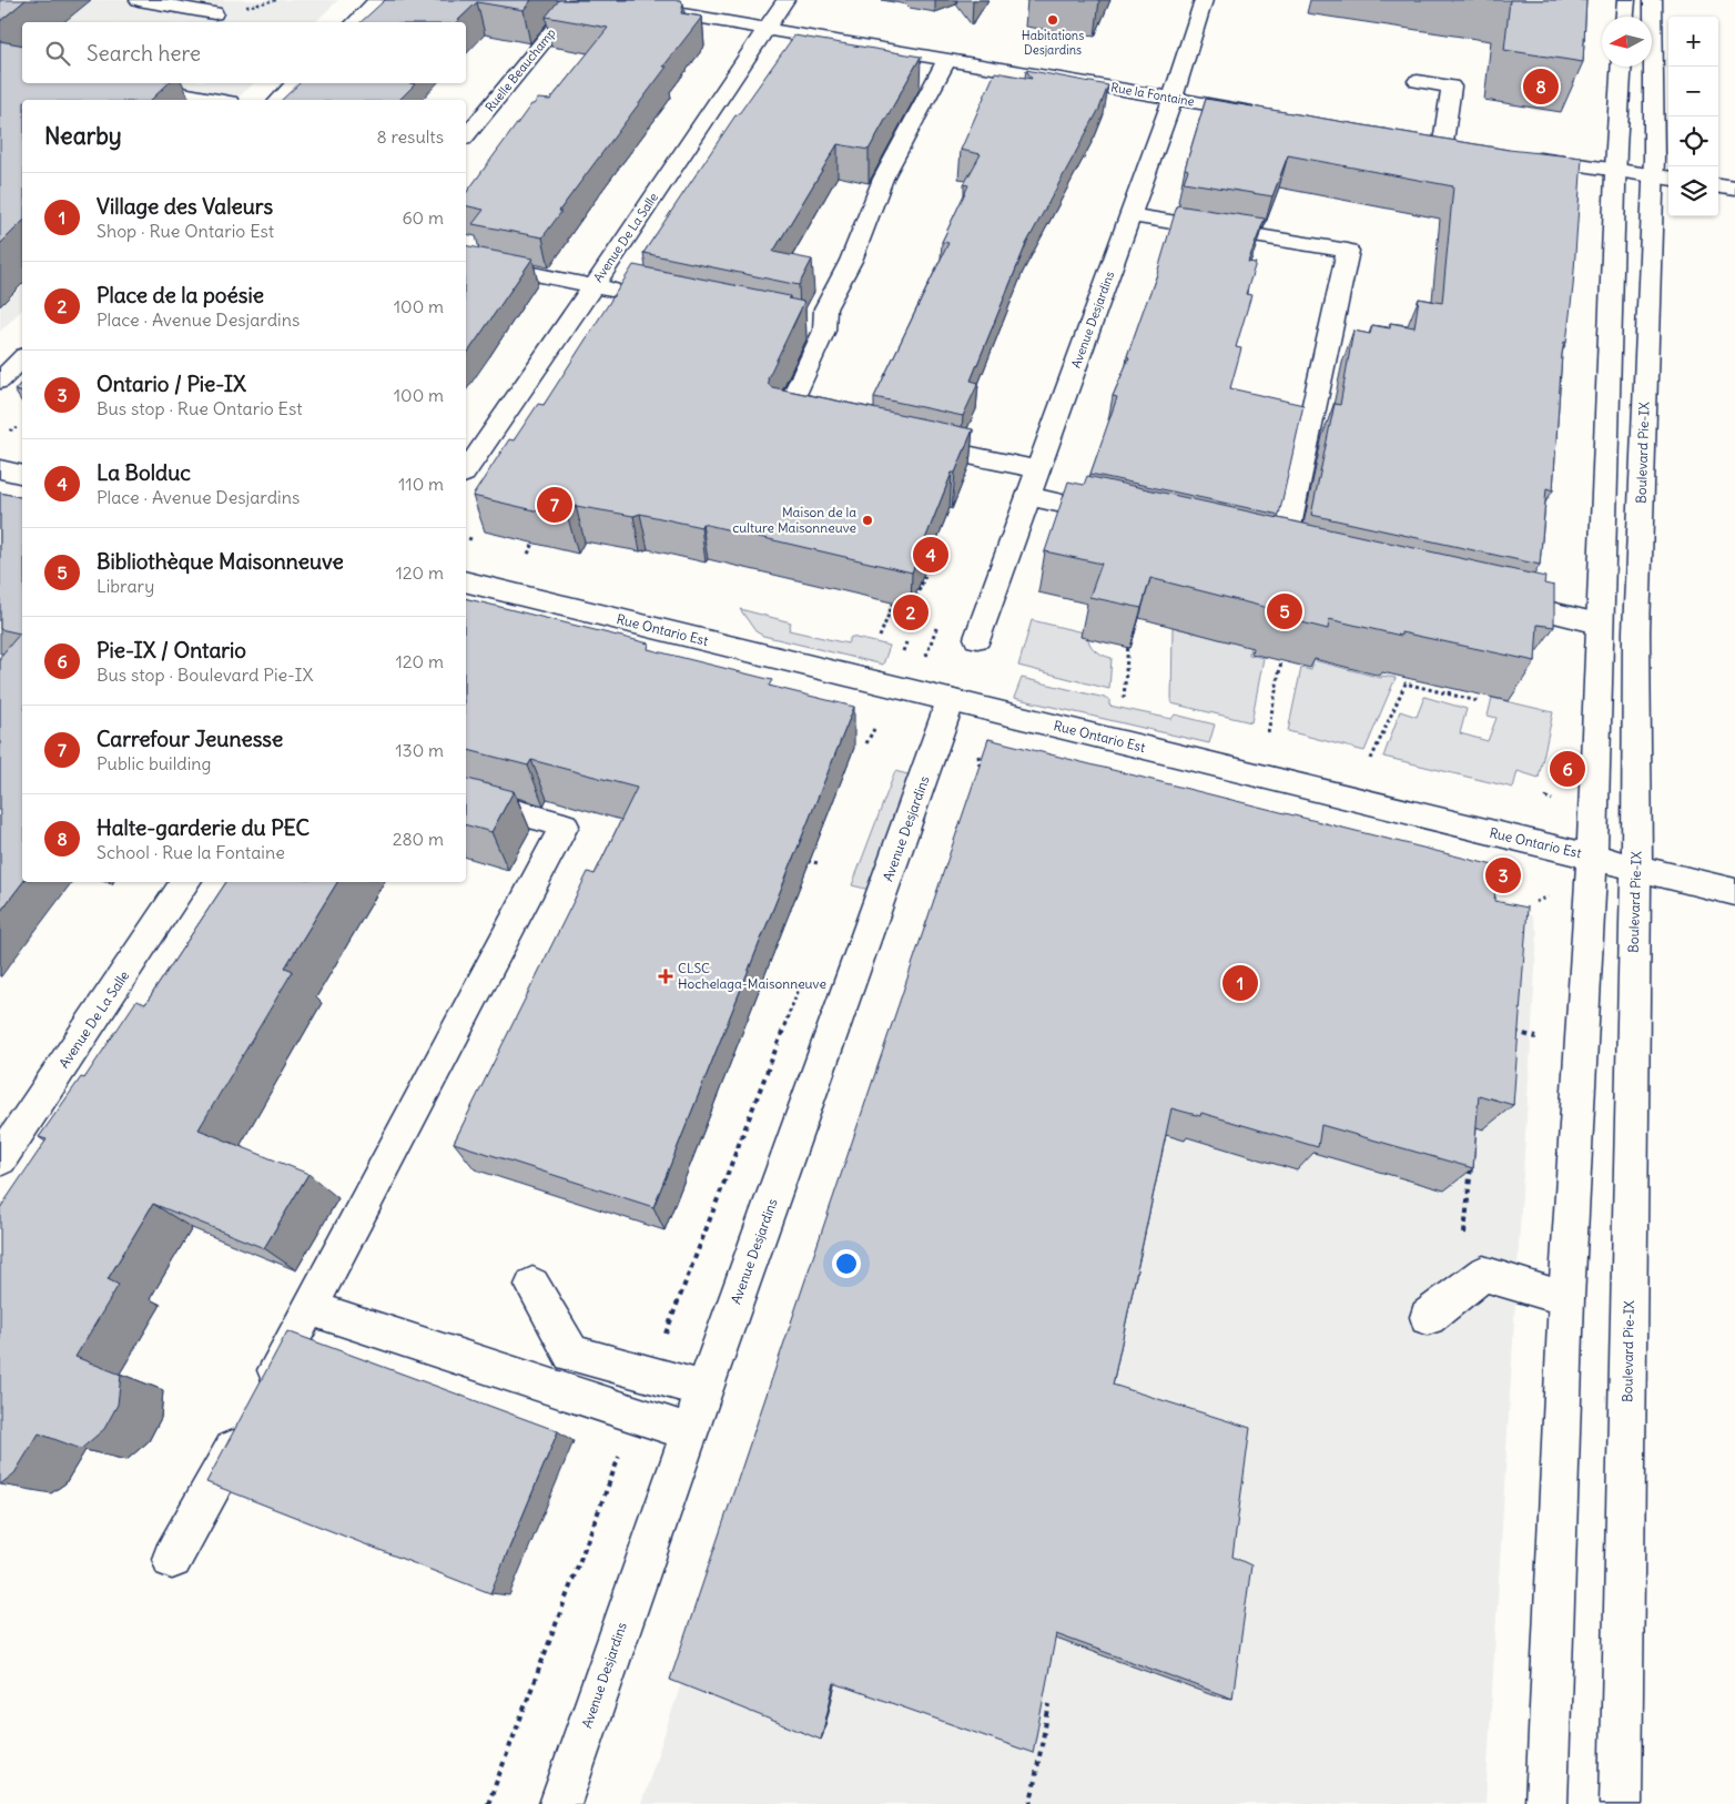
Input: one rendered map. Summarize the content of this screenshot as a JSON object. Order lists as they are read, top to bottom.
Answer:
{
  "streets": {
    "main road": [
      "Ruelle Beauchamp",
      "Rue la Fontaine",
      "Avenue De La Salle",
      "Avenue Desjardins",
      "Boulevard Pie-IX",
      "Rue Ontario Est"
    ]
  },
  "crossings": [
    ["Rue la Fontaine", "Avenue De La Salle"],
    ["Rue la Fontaine", "Avenue Desjardins"],
    ["Avenue Desjardins", "Rue Ontario Est"],
    ["Boulevard Pie-IX", "Rue Ontario Est"]
  ],
  "places": {
    "other": ["Habitations Desjardins", "Maison de la culture Maisonneuve"],
    "health": ["CLSC Hochelaga-Maisonneuve"]
  },
  "north": "left",
  "page": {
    "map_buttons": ["+", "−"],
    "search": "Search here",
    "pins": [
      "8",
      "7",
      "4",
      "5",
      "2",
      "6",
      "3",
      "1"
    ],
    "heading": ["Nearby", "8 results"],
    "list": [
      {
        "mark": "1",
        "name": "Village des Valeurs",
        "note": "Shop · Rue Ontario Est",
        "value": "60 m"
      },
      {
        "mark": "2",
        "name": "Place de la poésie",
        "note": "Place · Avenue Desjardins",
        "value": "100 m"
      },
      {
        "mark": "3",
        "name": "Ontario / Pie-IX",
        "note": "Bus stop · Rue Ontario Est",
        "value": "100 m"
      },
      {
        "mark": "4",
        "name": "La Bolduc",
        "note": "Place · Avenue Desjardins",
        "value": "110 m"
      },
      {
        "mark": "5",
        "name": "Bibliothèque Maisonneuve",
        "note": "Library",
        "value": "120 m"
      },
      {
        "mark": "6",
        "name": "Pie-IX / Ontario",
        "note": "Bus stop · Boulevard Pie-IX",
        "value": "120 m"
      },
      {
        "mark": "7",
        "name": "Carrefour Jeunesse",
        "note": "Public building",
        "value": "130 m"
      },
      {
        "mark": "8",
        "name": "Halte-garderie du PEC",
        "note": "School · Rue la Fontaine",
        "value": "280 m"
      }
    ]
  }
}
